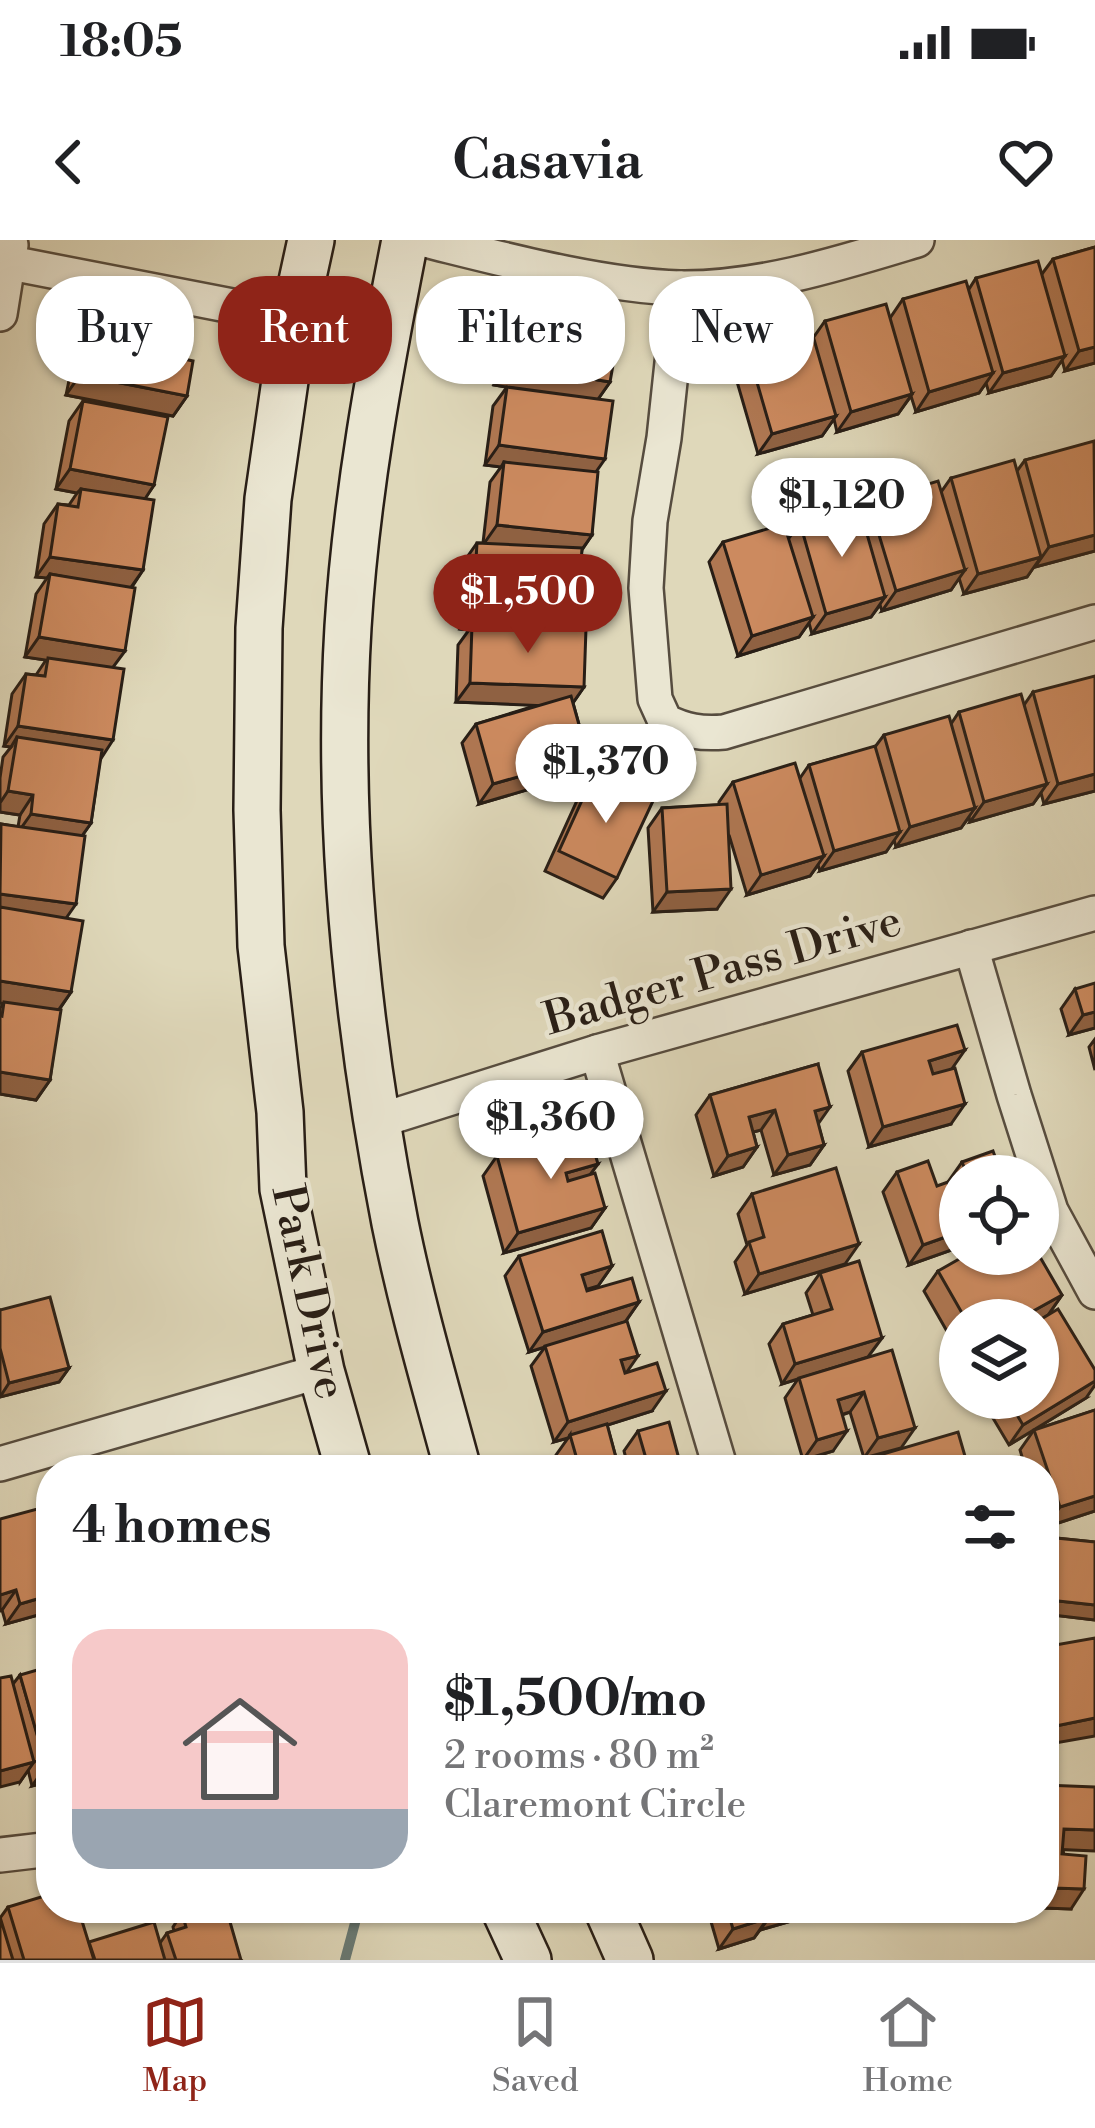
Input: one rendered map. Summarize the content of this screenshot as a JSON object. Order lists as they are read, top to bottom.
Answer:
{
  "streets": {
    "main road": ["Park Drive"],
    "street": ["Badger Pass Drive"]
  },
  "page": {
    "status": "18:05",
    "header": "Casavia",
    "chip": [
      "Buy",
      "Rent",
      "Filters",
      "New"
    ],
    "price": [
      "$1,120",
      "$1,500",
      "$1,370",
      "$1,360"
    ],
    "heading": "4 homes",
    "list": [
      {
        "name": "$1,500/mo",
        "note": "2 rooms · 80 m² · Claremont Circle"
      }
    ],
    "tabs": ["Map", "Saved", "Home"]
  }
}
